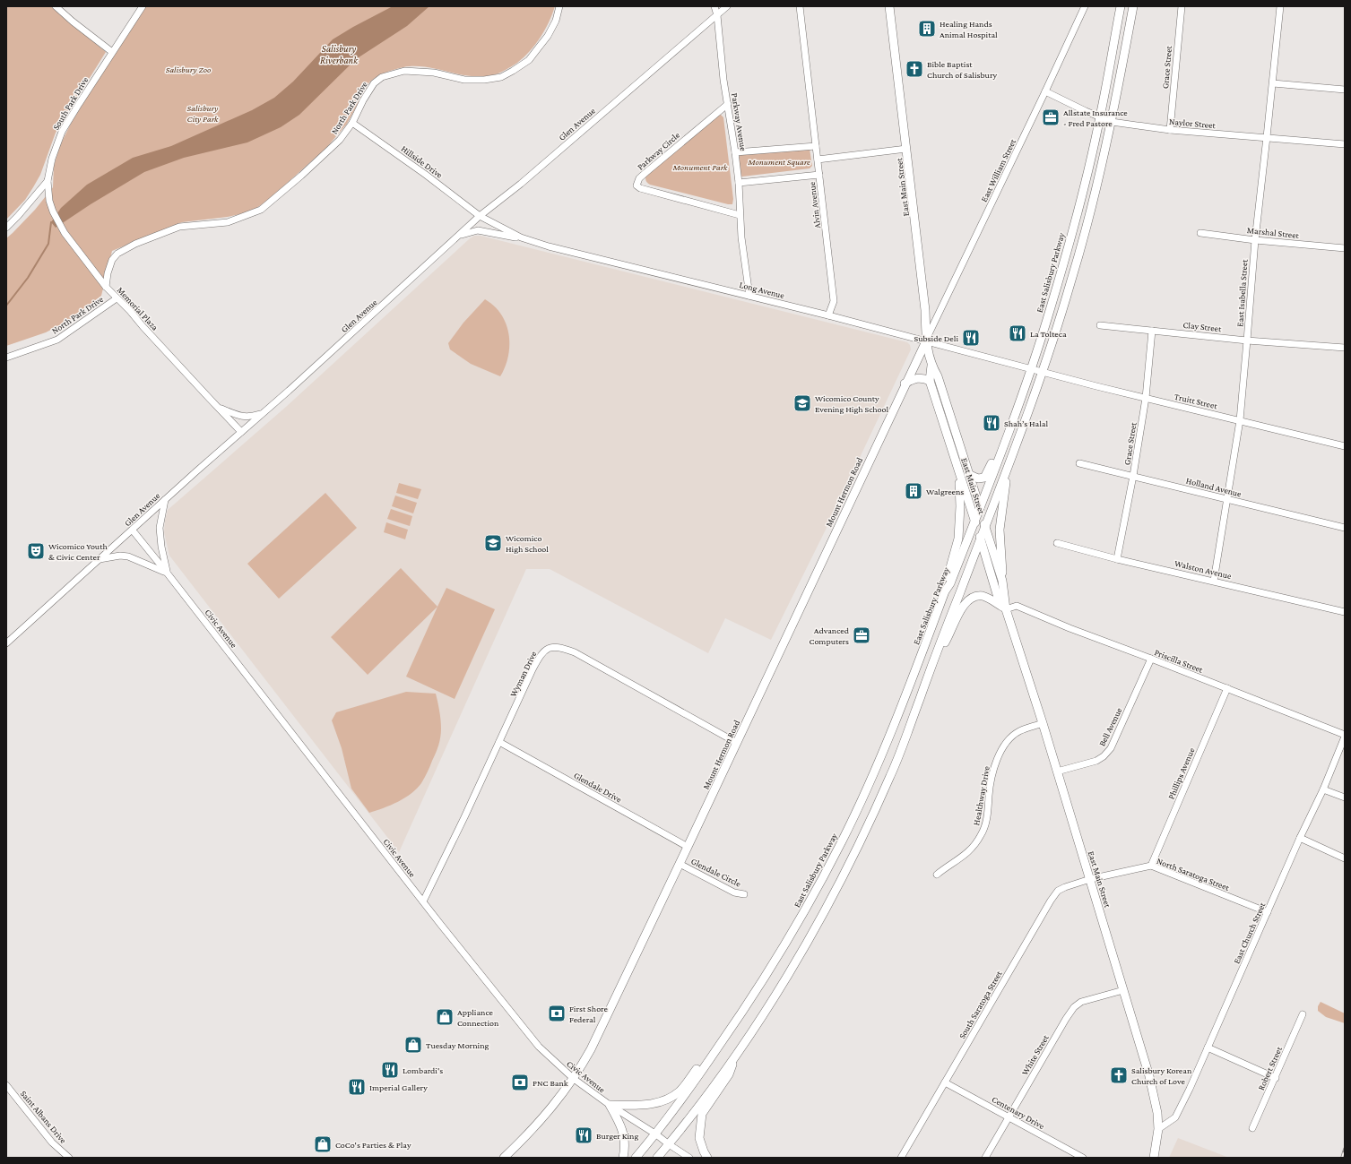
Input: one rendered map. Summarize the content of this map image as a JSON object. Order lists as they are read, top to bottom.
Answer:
{
  "streets": {
    "main road": ["East Main Street", "East Salisbury Parkway", "Mount Hermon Road"],
    "street": [
      "Grace Street",
      "South Park Drive",
      "North Park Drive",
      "Parkway Avenue",
      "Naylor Street",
      "Glen Avenue",
      "Parkway Circle",
      "Hillside Drive",
      "East William Street",
      "Alvin Avenue",
      "Marshal Street",
      "Long Avenue",
      "East Isabella Street",
      "Memorial Plaza",
      "Clay Street",
      "Truitt Street",
      "Holland Avenue",
      "Walston Avenue",
      "Civic Avenue",
      "Priscilla Street",
      "Wyman Drive",
      "Bell Avenue",
      "Phillips Avenue",
      "Glendale Drive",
      "Healthway Drive",
      "Glendale Circle",
      "North Saratoga Street",
      "East Church Street",
      "South Saratoga Street",
      "White Street",
      "Robert Street",
      "Centenary Drive",
      "Saint Albans Drive"
    ]
  },
  "crossings": [
    ["Grace Street", "Naylor Street"],
    ["Grace Street", "Clay Street"],
    ["Grace Street", "Truitt Street"],
    ["Grace Street", "Holland Avenue"],
    ["Grace Street", "Walston Avenue"],
    ["South Park Drive", "Memorial Plaza"],
    ["North Park Drive", "Hillside Drive"],
    ["North Park Drive", "Memorial Plaza"],
    ["Parkway Avenue", "Glen Avenue"],
    ["Parkway Avenue", "Parkway Circle"],
    ["Parkway Avenue", "Long Avenue"],
    ["Naylor Street", "East William Street"],
    ["Naylor Street", "East Salisbury Parkway"],
    ["Naylor Street", "East Isabella Street"],
    ["Glen Avenue", "Hillside Drive"],
    ["Glen Avenue", "Long Avenue"],
    ["Glen Avenue", "Memorial Plaza"],
    ["Glen Avenue", "Civic Avenue"],
    ["Hillside Drive", "Long Avenue"],
    ["East William Street", "East Main Street"],
    ["East William Street", "Long Avenue"],
    ["East William Street", "Mount Hermon Road"],
    ["East Main Street", "East Salisbury Parkway"],
    ["East Main Street", "Long Avenue"],
    ["East Main Street", "Mount Hermon Road"],
    ["East Main Street", "Priscilla Street"],
    ["East Main Street", "Bell Avenue"],
    ["East Main Street", "Healthway Drive"],
    ["East Main Street", "North Saratoga Street"],
    ["East Main Street", "East Church Street"],
    ["East Main Street", "South Saratoga Street"],
    ["East Main Street", "White Street"],
    ["Alvin Avenue", "Long Avenue"],
    ["Marshal Street", "East Isabella Street"],
    ["East Salisbury Parkway", "Long Avenue"],
    ["East Salisbury Parkway", "Civic Avenue"],
    ["Long Avenue", "Truitt Street"],
    ["Long Avenue", "Mount Hermon Road"],
    ["East Isabella Street", "Clay Street"],
    ["East Isabella Street", "Truitt Street"],
    ["East Isabella Street", "Holland Avenue"],
    ["East Isabella Street", "Walston Avenue"],
    ["Mount Hermon Road", "Civic Avenue"],
    ["Mount Hermon Road", "Wyman Drive"],
    ["Mount Hermon Road", "Glendale Drive"],
    ["Mount Hermon Road", "Glendale Circle"],
    ["Civic Avenue", "Wyman Drive"],
    ["Priscilla Street", "Bell Avenue"],
    ["Priscilla Street", "Phillips Avenue"],
    ["Priscilla Street", "East Church Street"],
    ["Wyman Drive", "Glendale Drive"],
    ["Phillips Avenue", "North Saratoga Street"],
    ["North Saratoga Street", "East Church Street"],
    ["North Saratoga Street", "South Saratoga Street"],
    ["South Saratoga Street", "Centenary Drive"],
    ["White Street", "Centenary Drive"]
  ],
  "water": ["Salisbury Riverbank"],
  "parks": [
    "Salisbury Zoo",
    "Salisbury City Park",
    "Monument Square",
    "Monument Park"
  ],
  "places": {
    "building": ["Healing Hands Animal Hospital", "Walgreens"],
    "church": ["Bible Baptist Church of Salisbury", "Salisbury Korean Church of Love"],
    "office": ["Allstate Insurance - Fred Pastore", "Advanced Computers"],
    "restaurant": [
      "La Tolteca",
      "Subside Deli",
      "Shah’s Halal",
      "Lombardi's",
      "Imperial Gallery",
      "Burger King"
    ],
    "school or university": ["Wicomico County Evening High School", "Wicomico High School"],
    "theatre": ["Wicomico Youth & Civic Center"],
    "bank": ["First Shore Federal", "PNC Bank"],
    "shop": ["Appliance Connection", "Tuesday Morning", "CoCo's Parties & Play"]
  }
}
